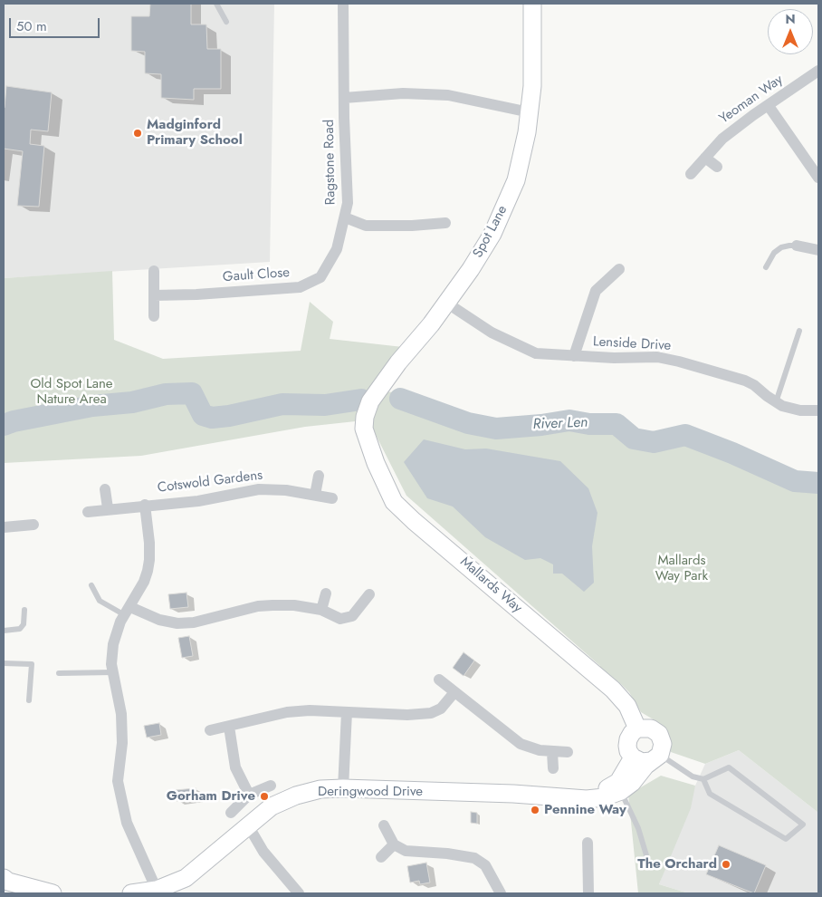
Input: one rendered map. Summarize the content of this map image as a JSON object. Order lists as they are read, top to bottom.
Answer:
{
  "streets": {
    "street": [
      "Yeoman Way",
      "Ragstone Road",
      "Spot Lane",
      "Gault Close",
      "Lenside Drive",
      "Cotswold Gardens",
      "Mallards Way",
      "Deringwood Drive"
    ]
  },
  "crossings": [
    ["Ragstone Road", "Gault Close"],
    ["Spot Lane", "Lenside Drive"],
    ["Spot Lane", "Mallards Way"],
    ["Mallards Way", "Deringwood Drive"]
  ],
  "water": ["River Len"],
  "parks": ["Old Spot Lane Nature Area", "Mallards Way Park"],
  "places": [
    "Madginford Primary School",
    "Gorham Drive",
    "Pennine Way",
    "The Orchard"
  ],
  "scale_bar": "50 m",
  "north": "top"
}
